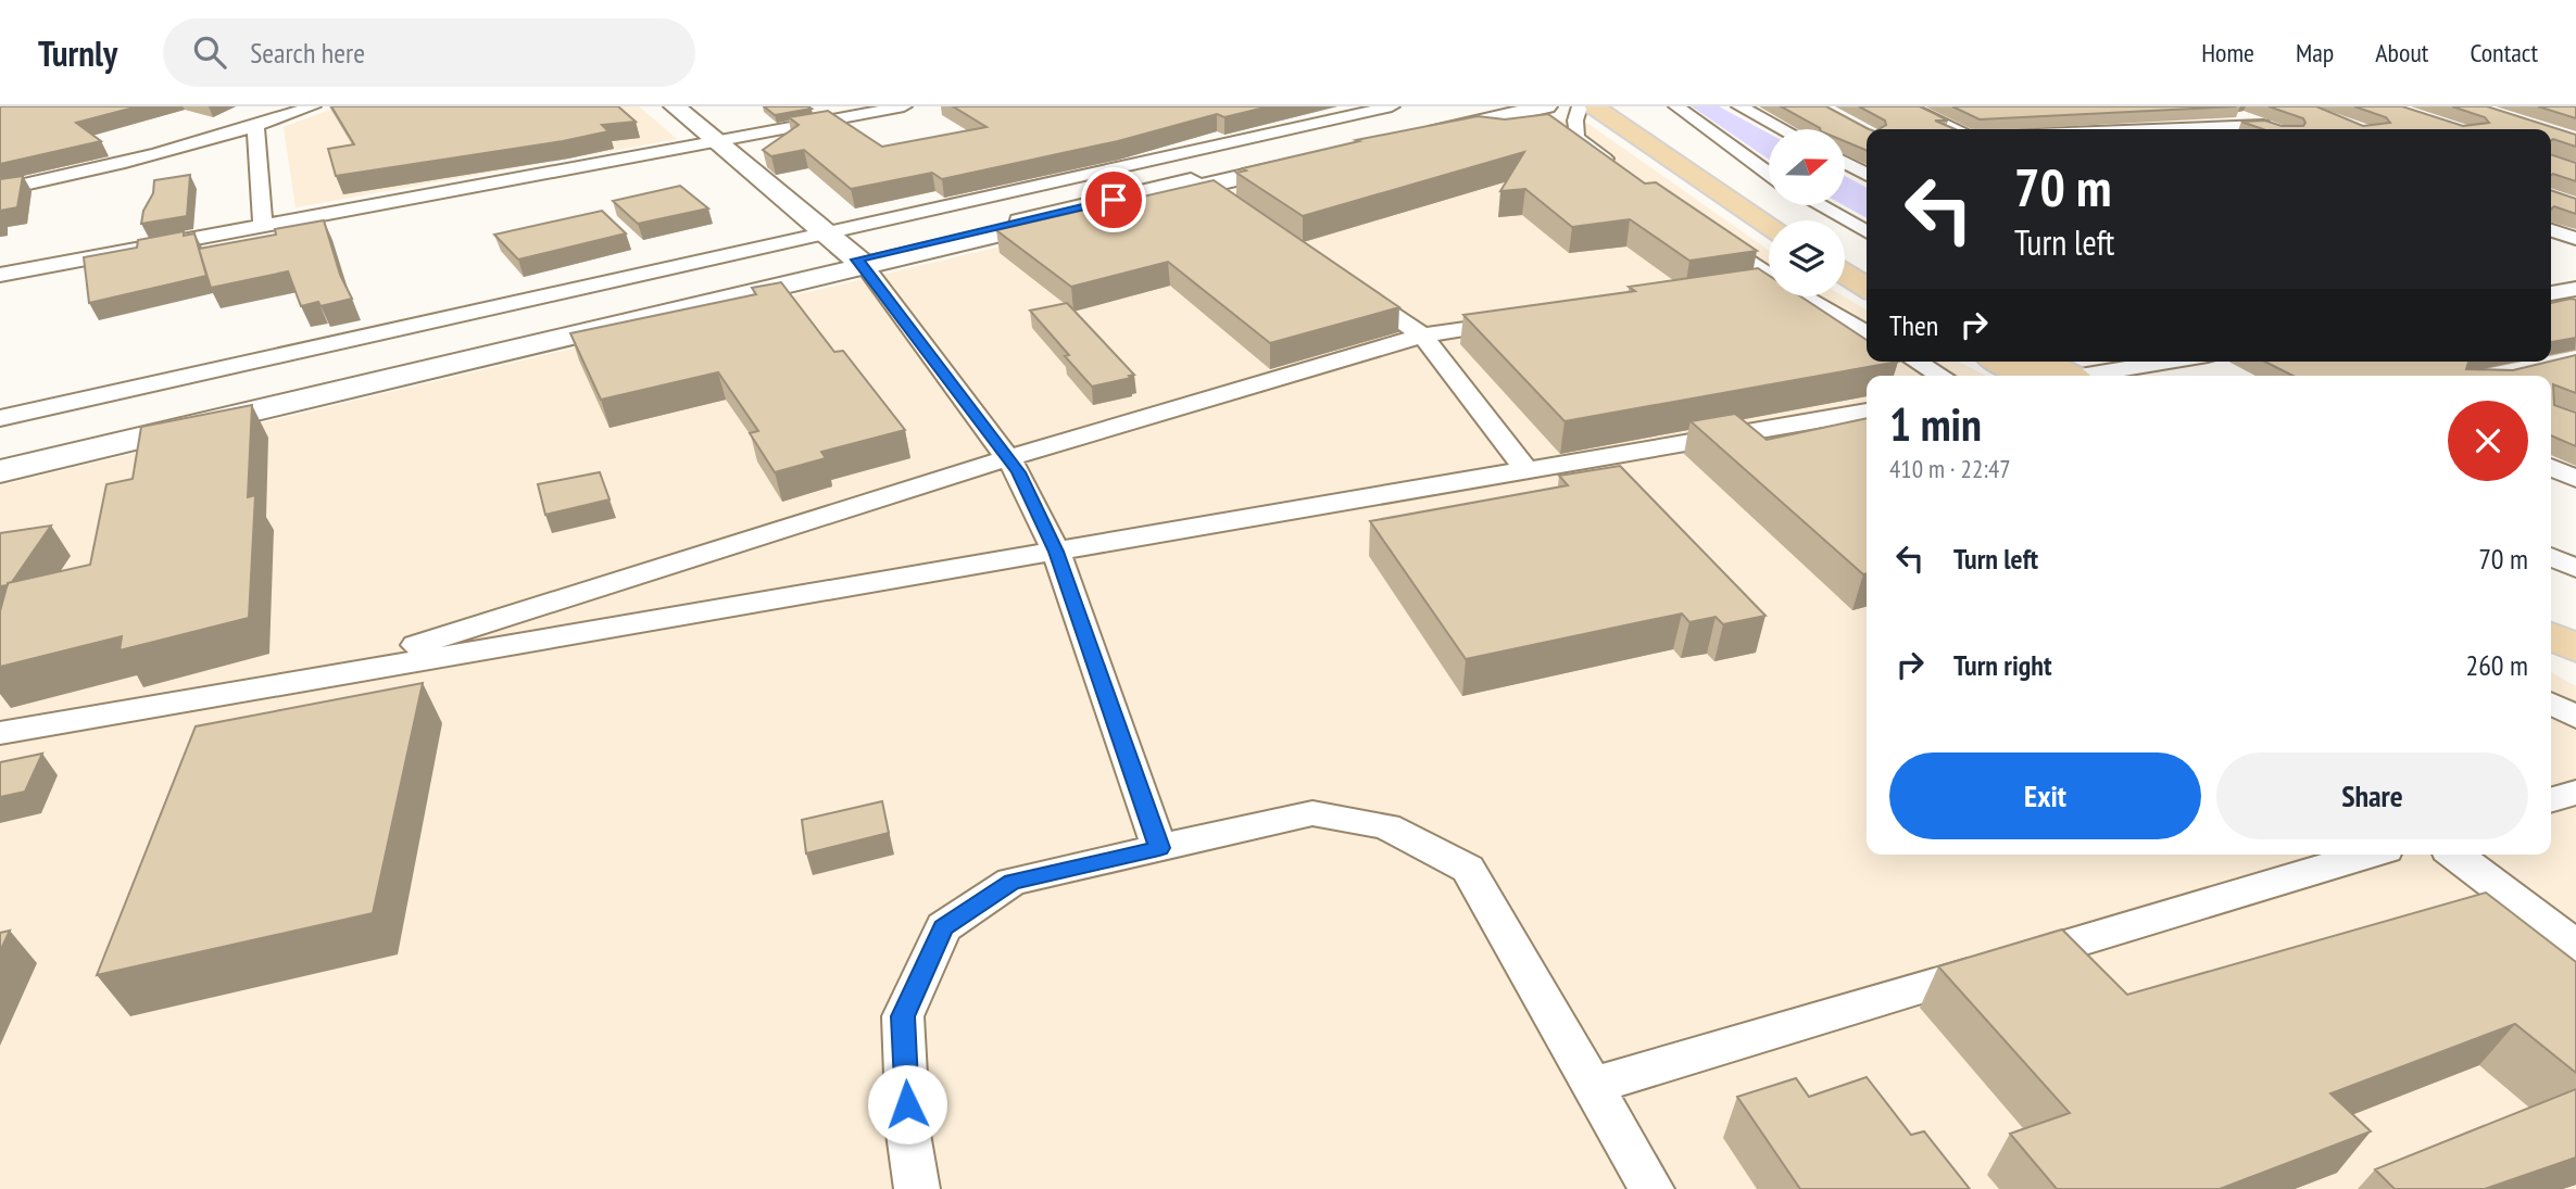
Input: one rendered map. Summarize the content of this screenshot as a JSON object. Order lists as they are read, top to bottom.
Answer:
{
  "north": "right",
  "page": {
    "header": "Turnly",
    "search": "Search here",
    "nav": [
      "Home",
      "Map",
      "About",
      "Contact"
    ],
    "turn": ["70 m", "Turn left"],
    "then": "Then",
    "heading": ["1 min", "410 m · 22:47"],
    "list": [
      {
        "name": "Turn left",
        "value": "70 m"
      },
      {
        "name": "Turn right",
        "value": "260 m"
      }
    ],
    "buttons": ["Exit", "Share"]
  }
}
